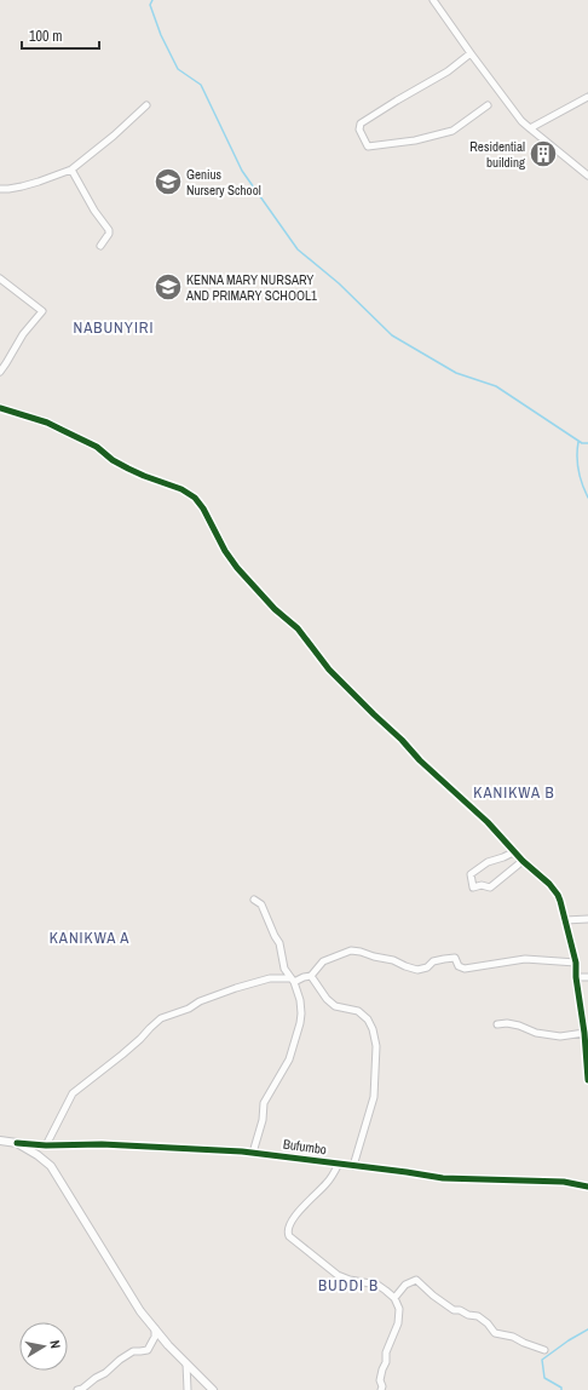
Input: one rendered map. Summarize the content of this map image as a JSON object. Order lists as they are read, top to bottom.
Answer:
{
  "streets": {
    "street": ["Bufumbo"]
  },
  "districts": [
    "NABUNYIRI",
    "KANIKWA B",
    "KANIKWA A",
    "BUDDI B"
  ],
  "places": {
    "building": ["Residential building"],
    "school or university": ["Genius Nursery School", "KENNA MARY NURSARY AND PRIMARY SCHOOL1"]
  },
  "scale_bar": "100 m",
  "north": "right"
}
